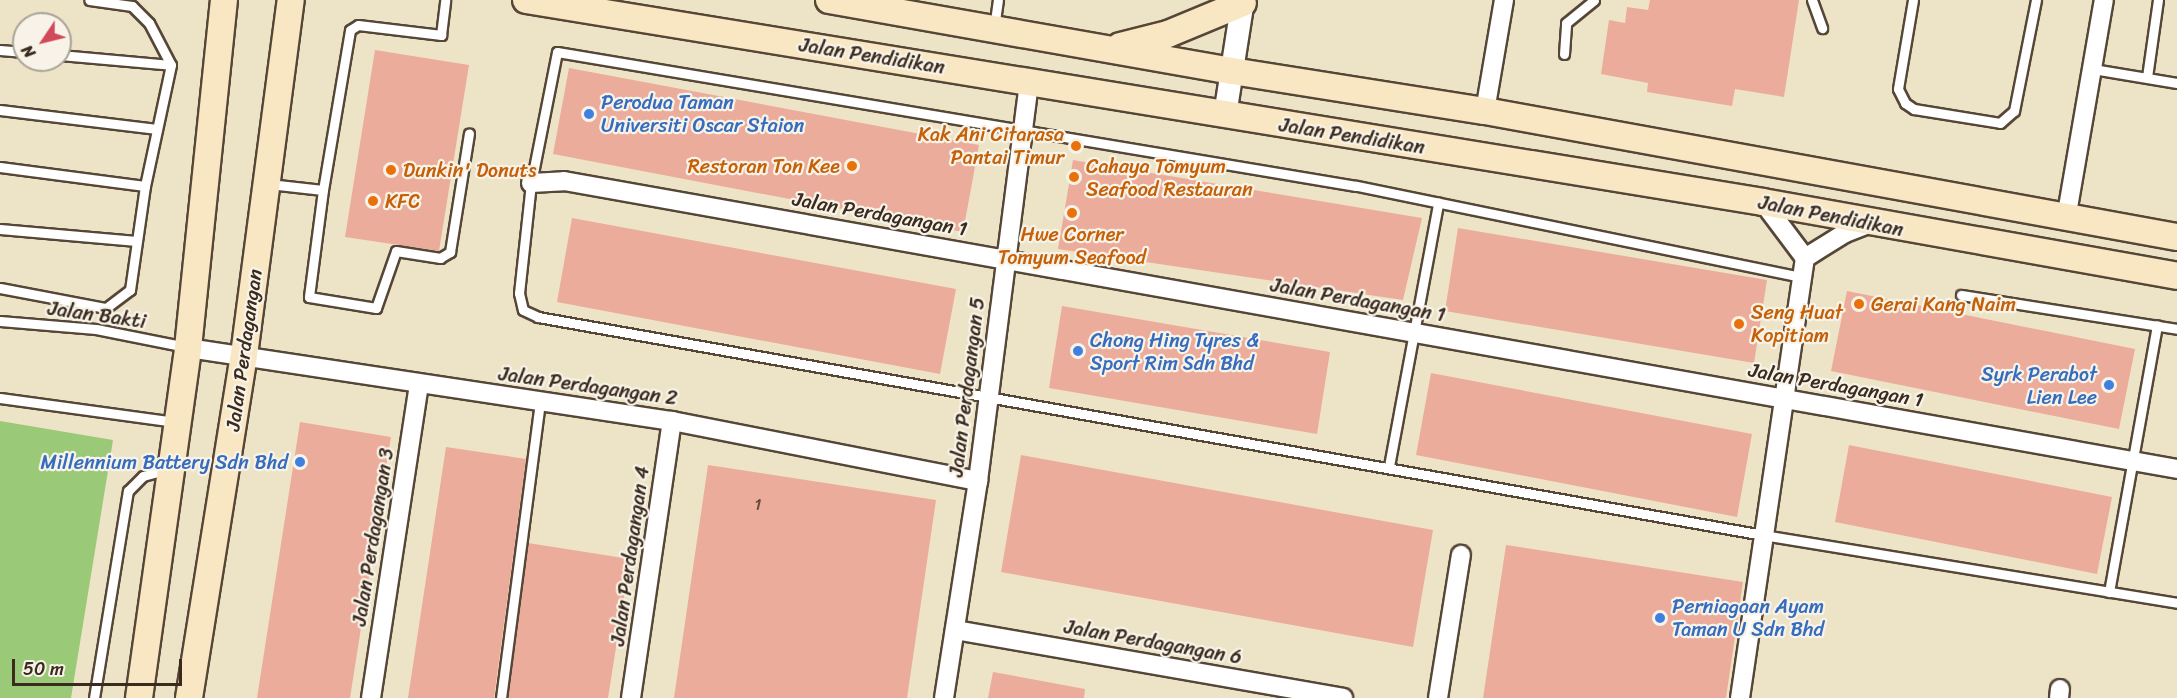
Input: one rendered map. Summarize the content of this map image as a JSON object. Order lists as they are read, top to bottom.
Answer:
{
  "streets": {
    "main road": ["Jalan Pendidikan", "Jalan Perdagangan"],
    "street": [
      "Jalan Perdagangan 1",
      "Jalan Perdagangan 2",
      "Jalan Perdagangan 5",
      "Jalan Perdagangan 3",
      "Jalan Perdagangan 4",
      "Jalan Perdagangan 6"
    ],
    "lane": ["Jalan Bakti"]
  },
  "crossings": [
    ["Jalan Pendidikan", "Jalan Perdagangan 5"],
    ["Jalan Perdagangan 1", "Jalan Perdagangan 5"],
    ["Jalan Bakti", "Jalan Perdagangan 2"],
    ["Jalan Perdagangan", "Jalan Perdagangan 2"],
    ["Jalan Perdagangan 2", "Jalan Perdagangan 5"],
    ["Jalan Perdagangan 2", "Jalan Perdagangan 3"],
    ["Jalan Perdagangan 2", "Jalan Perdagangan 4"],
    ["Jalan Perdagangan 5", "Jalan Perdagangan 6"]
  ],
  "places": [
    "Perodua Taman Universiti Oscar Staion",
    "Kak Ani Citarasa Pantai Timur",
    "Restoran Ton Kee",
    "Dunkin' Donuts",
    "Cahaya Tomyum Seafood Restauran",
    "KFC",
    "Hwe Corner Tomyum Seafood",
    "Gerai Kang Naim",
    "Seng Huat Kopitiam",
    "Chong Hing Tyres & Sport Rim Sdn Bhd",
    "Syrk Perabot Lien Lee",
    "Millennium Battery Sdn Bhd",
    "Perniagaan Ayam Taman U Sdn Bhd"
  ],
  "house_numbers": ["1"],
  "scale_bar": "50 m",
  "north": "bottom left"
}
